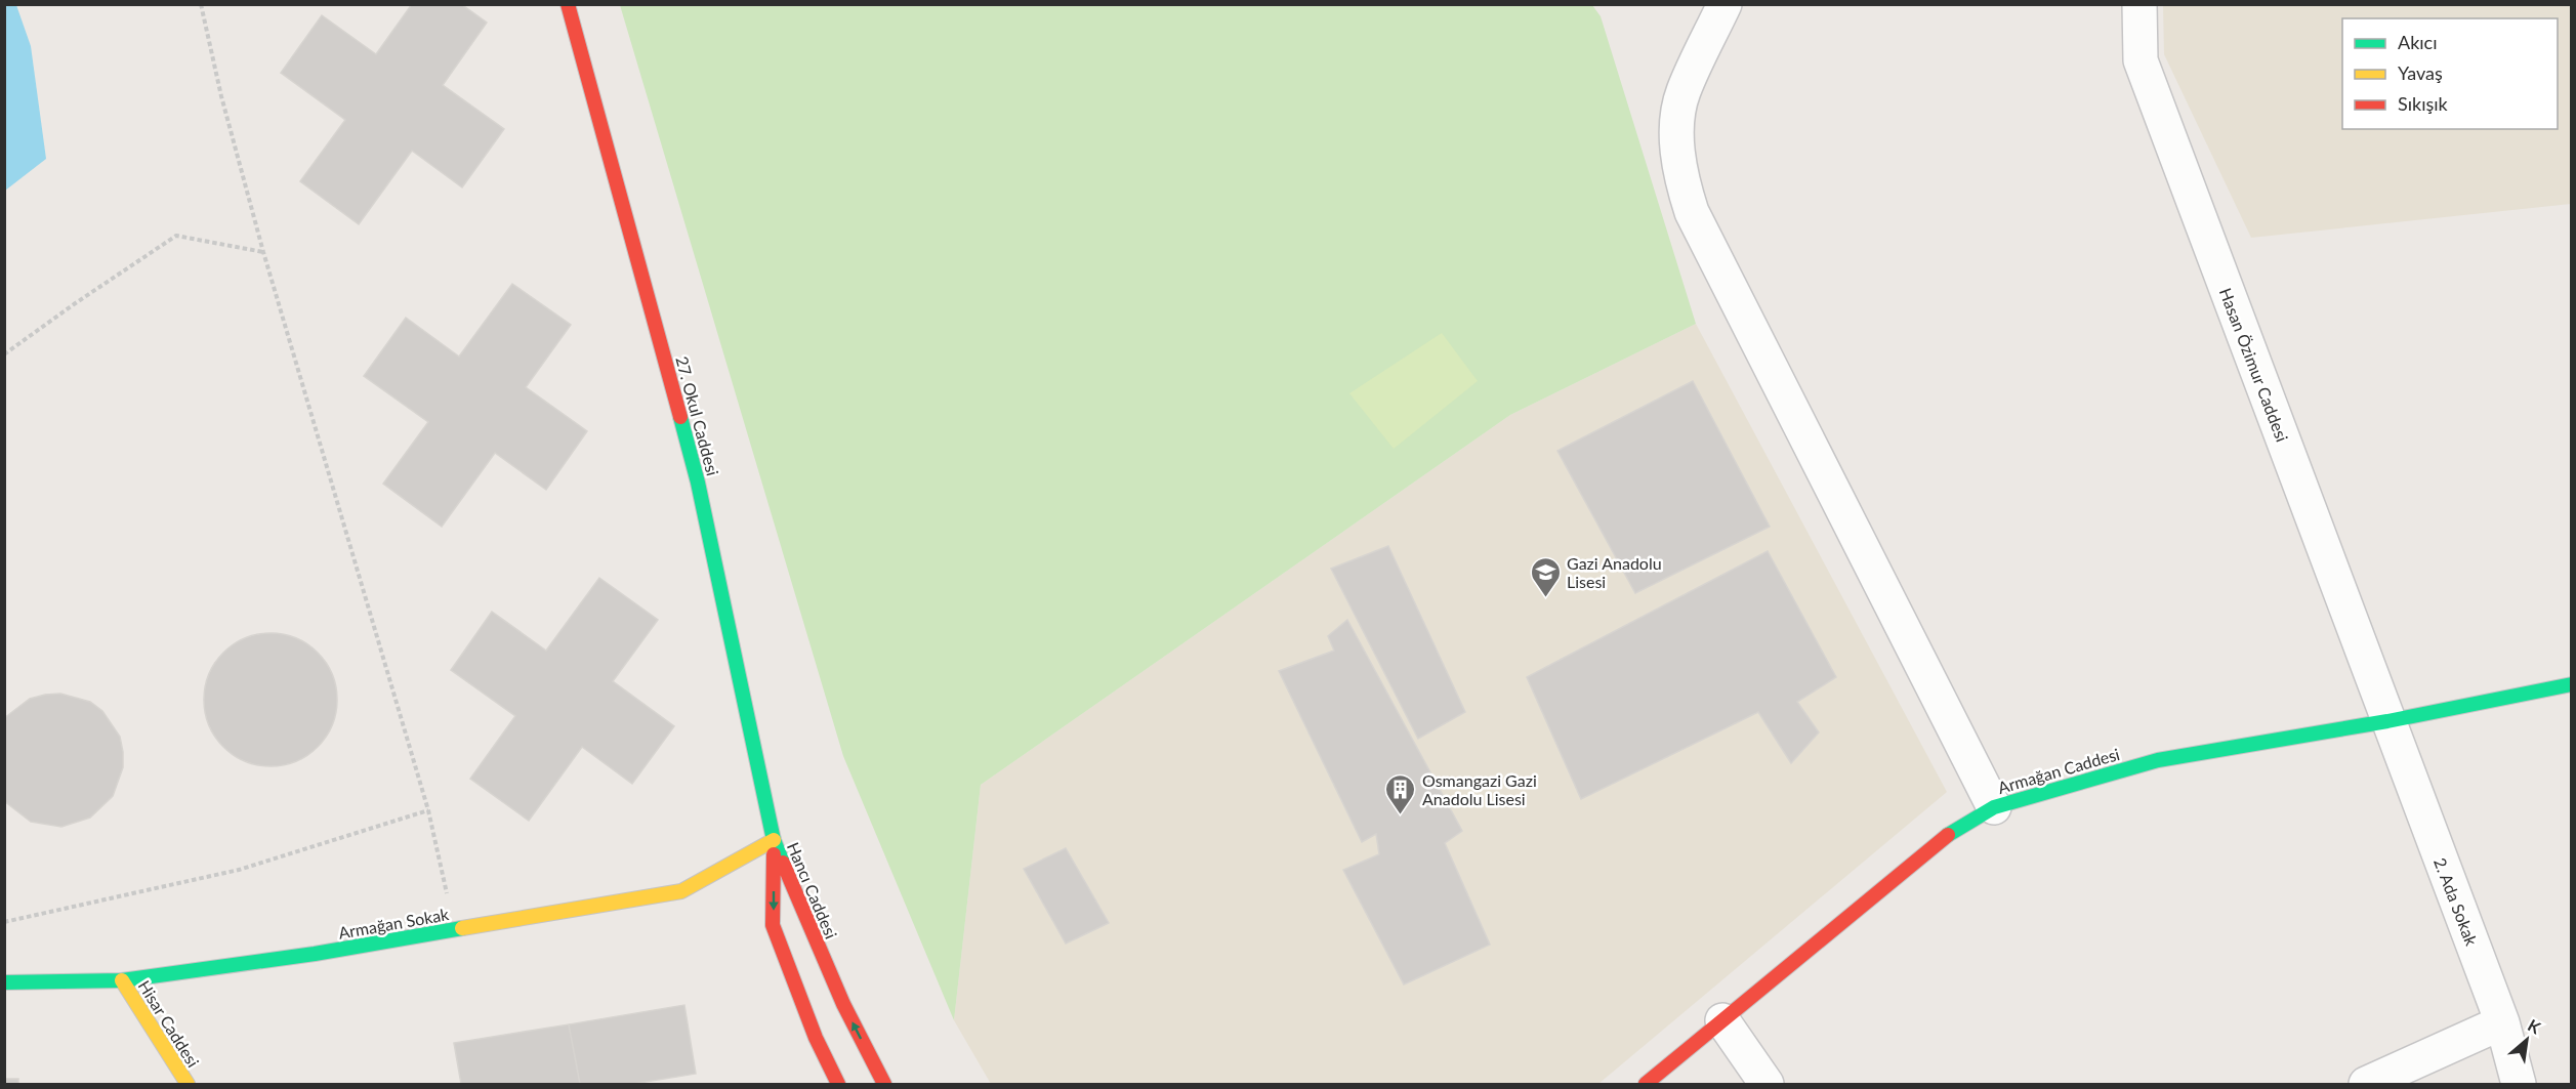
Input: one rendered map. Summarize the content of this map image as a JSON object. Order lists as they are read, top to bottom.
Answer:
{
  "streets": {
    "street": [
      "Hasan Özimur Caddesi",
      "27. Okul Caddesi",
      "Armağan Caddesi",
      "Hancı Caddesi",
      "2. Ada Sokak",
      "Armağan Sokak",
      "Hisar Caddesi"
    ]
  },
  "crossings": [
    ["Hasan Özimur Caddesi", "Armağan Caddesi"],
    ["Hasan Özimur Caddesi", "2. Ada Sokak"],
    ["27. Okul Caddesi", "Hancı Caddesi"],
    ["27. Okul Caddesi", "Armağan Sokak"],
    ["Armağan Caddesi", "2. Ada Sokak"],
    ["Hancı Caddesi", "Armağan Sokak"],
    ["Armağan Sokak", "Hisar Caddesi"]
  ],
  "places": {
    "school or university": ["Gazi Anadolu Lisesi"],
    "building": ["Osmangazi Gazi Anadolu Lisesi"]
  },
  "legend": ["Akıcı", "Yavaş", "Sıkışık"],
  "north": "top right"
}
